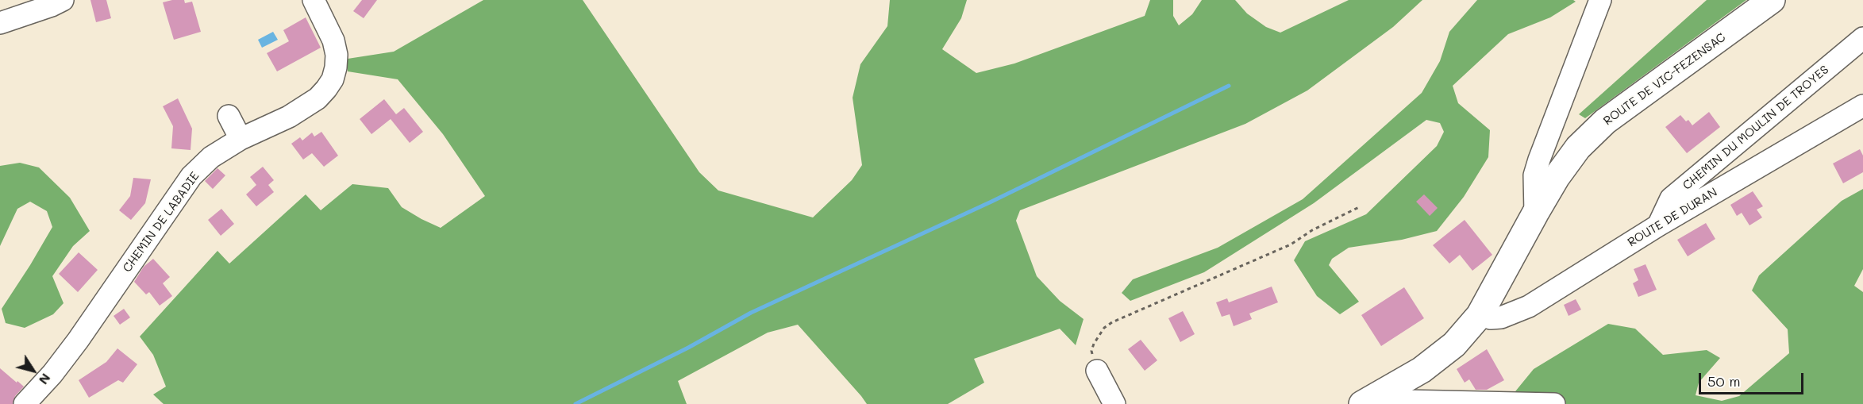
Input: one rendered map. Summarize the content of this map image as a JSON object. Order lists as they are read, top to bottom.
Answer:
{
  "streets": {
    "main road": ["ROUTE DE VIC-FEZENSAC"],
    "street": ["CHEMIN DU MOULIN DE TROYES", "ROUTE DE DURAN", "CHEMIN DE LABADIE"]
  },
  "crossings": [
    ["ROUTE DE VIC-FEZENSAC", "ROUTE DE DURAN"],
    ["CHEMIN DU MOULIN DE TROYES", "ROUTE DE DURAN"]
  ],
  "scale_bar": "50 m",
  "north": "bottom right"
}
